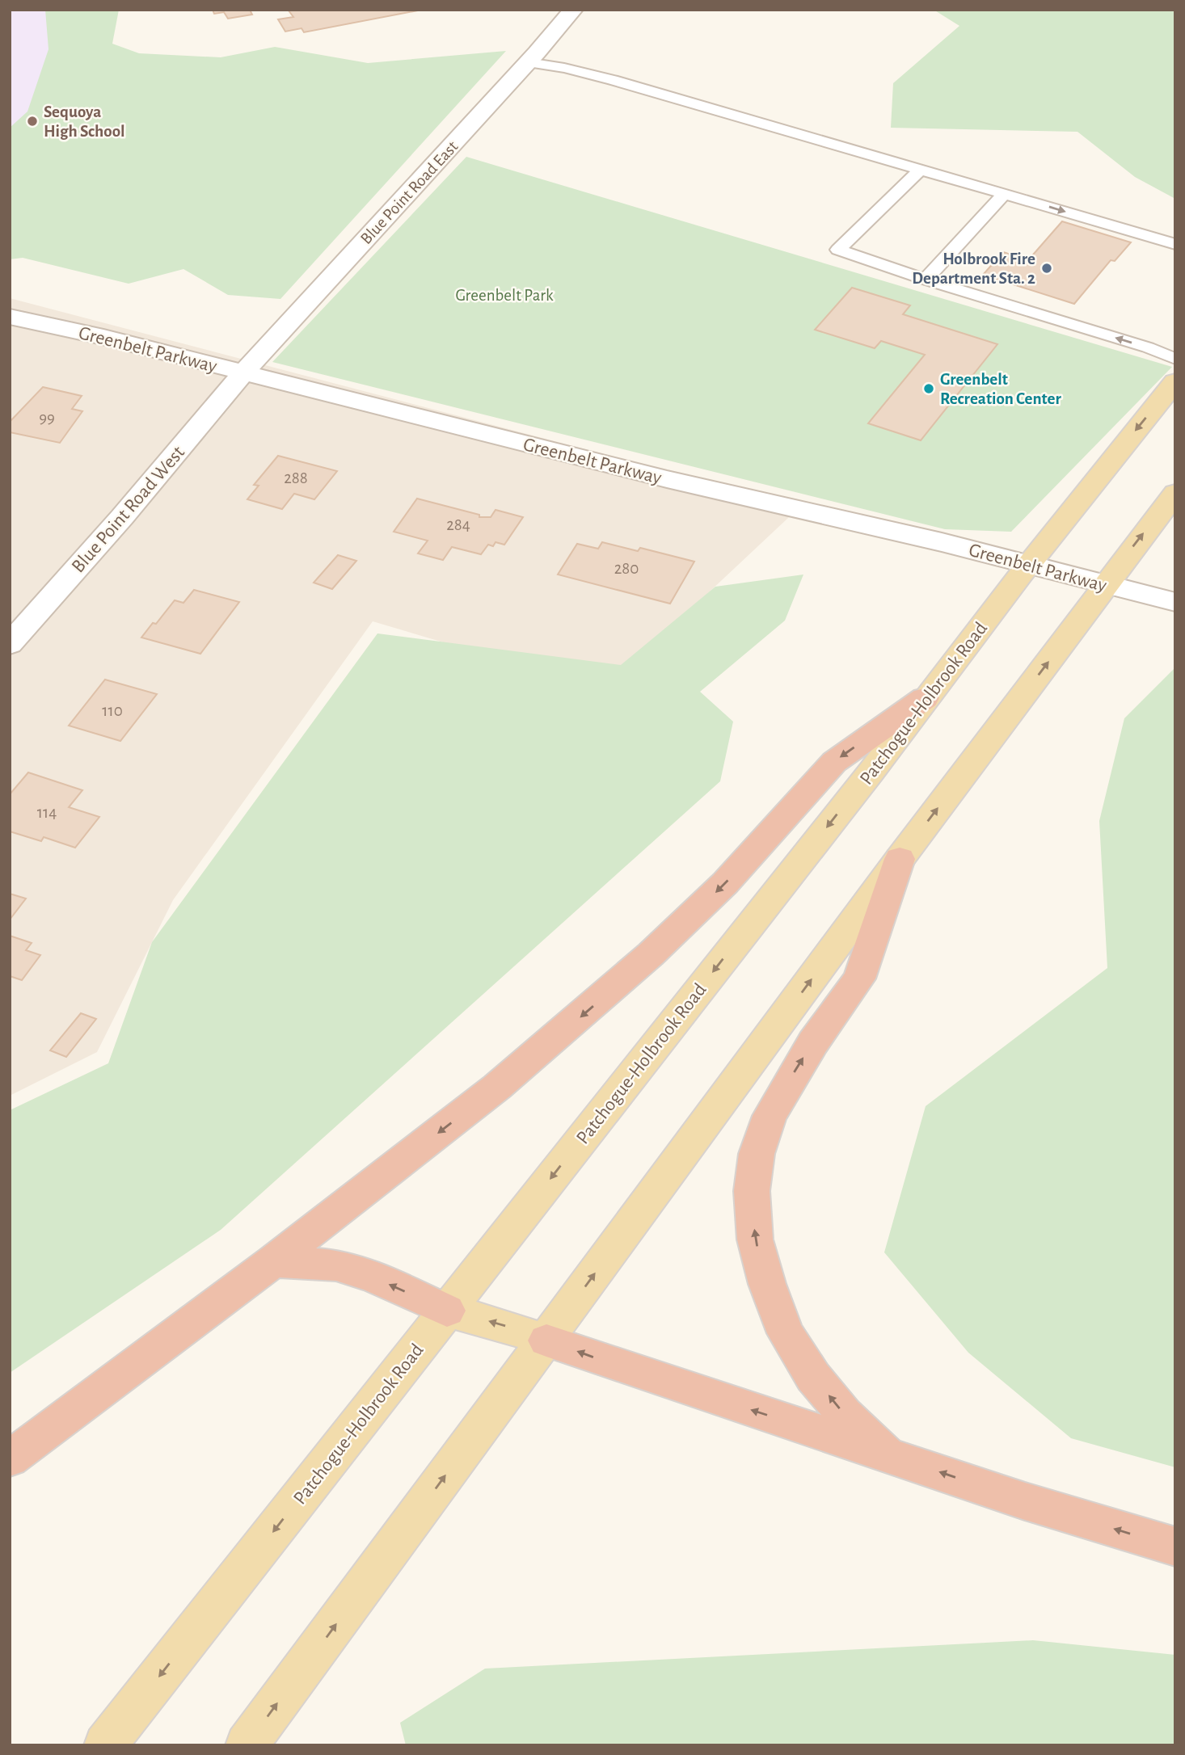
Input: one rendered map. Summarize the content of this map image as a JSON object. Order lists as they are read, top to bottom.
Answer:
{
  "streets": {
    "main road": ["Patchogue-Holbrook Road"],
    "street": ["Blue Point Road East", "Greenbelt Parkway", "Blue Point Road West"]
  },
  "crossings": [
    ["Blue Point Road East", "Greenbelt Parkway"],
    ["Blue Point Road East", "Blue Point Road West"],
    ["Greenbelt Parkway", "Blue Point Road West"],
    ["Greenbelt Parkway", "Patchogue-Holbrook Road"]
  ],
  "parks": ["Greenbelt Park"],
  "places": ["Sequoya High School", "Holbrook Fire Department Sta. 2", "Greenbelt Recreation Center"],
  "house_numbers": [
    "99",
    "288",
    "284",
    "280",
    "110",
    "114"
  ]
}
